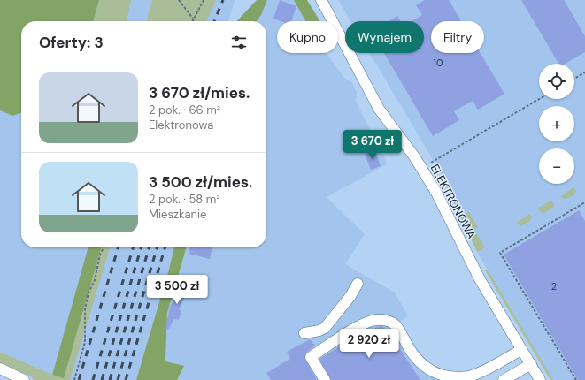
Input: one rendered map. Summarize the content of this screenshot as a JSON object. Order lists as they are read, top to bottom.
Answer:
{
  "streets": {
    "street": ["ELEKTRONOWA"]
  },
  "house_numbers": ["10", "2"],
  "page": {
    "chip": ["Kupno", "Wynajem", "Filtry"],
    "heading": "Oferty: 3",
    "map_buttons": ["+", "−"],
    "list": [
      {
        "name": "3 670 zł/mies.",
        "note": "2 pok. · 66 m² · Elektronowa"
      },
      {
        "name": "3 500 zł/mies.",
        "note": "2 pok. · 58 m² · Mieszkanie"
      }
    ],
    "price": ["3 670 zł", "3 500 zł", "2 920 zł"]
  }
}
